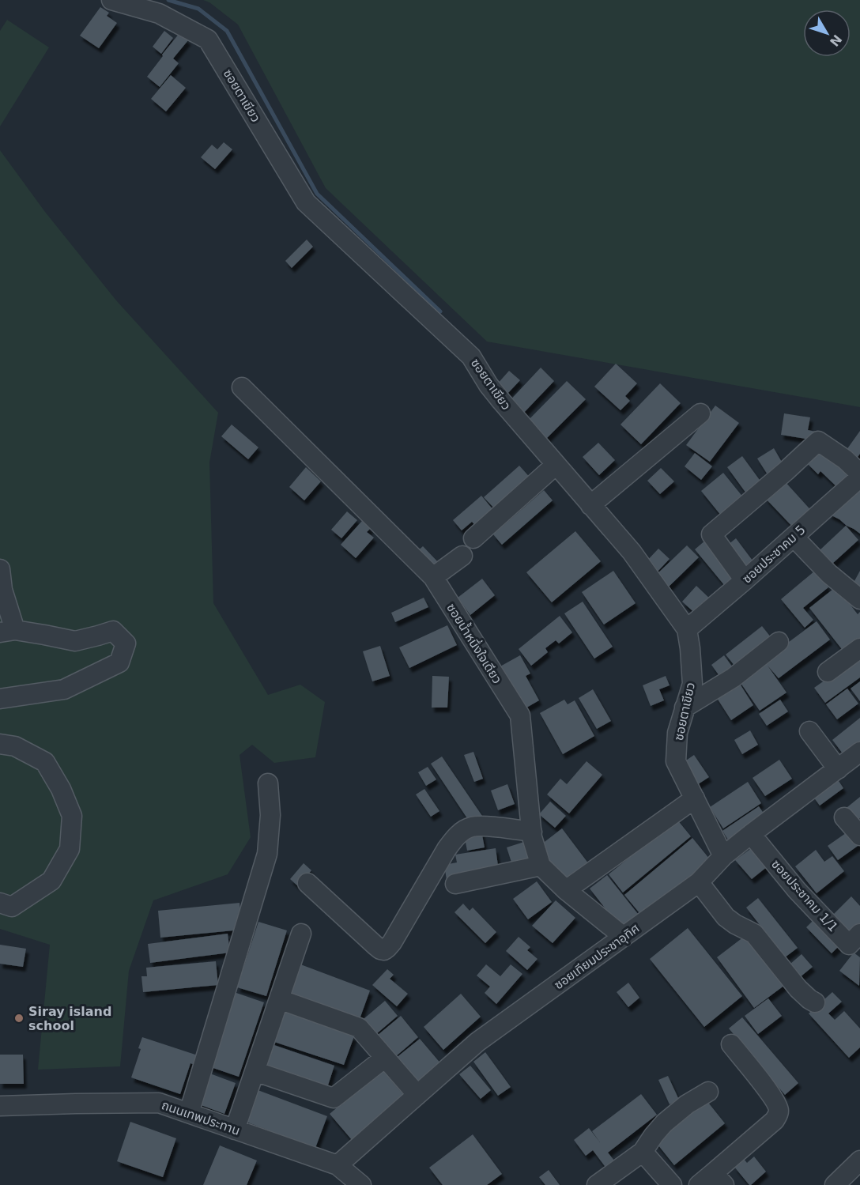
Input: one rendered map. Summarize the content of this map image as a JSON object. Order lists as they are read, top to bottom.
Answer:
{
  "streets": {
    "street": [
      "ซอยตาเขียว",
      "ซอยประชาคม 5",
      "ซอยน้ำหนึ่งใจเดียว",
      "ซอยประชาคม 1/1",
      "ซอยเทียมประชาอุทิศ",
      "ถนนเทพประทาน"
    ]
  },
  "crossings": [
    ["ซอยตาเขียว", "ซอยประชาคม 5"],
    ["ซอยตาเขียว", "ซอยเทียมประชาอุทิศ"],
    ["ซอยประชาคม 1/1", "ซอยเทียมประชาอุทิศ"],
    ["ซอยเทียมประชาอุทิศ", "ถนนเทพประทาน"]
  ],
  "places": ["Siray island school"],
  "north": "bottom right"
}
